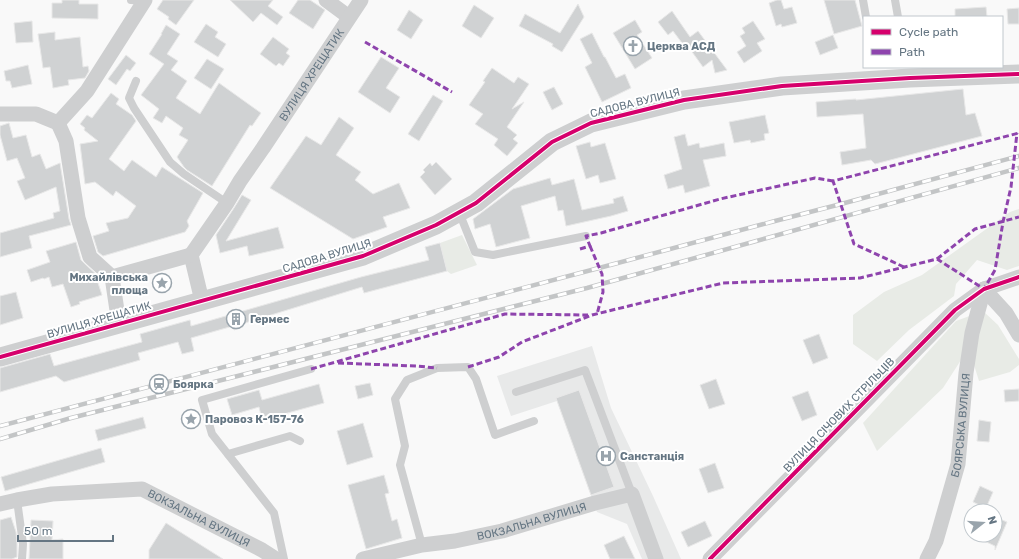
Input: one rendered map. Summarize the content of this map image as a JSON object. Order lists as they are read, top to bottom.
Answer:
{
  "streets": {
    "street": [
      "ВУЛИЦЯ ХРЕЩАТИК",
      "САДОВА ВУЛИЦЯ",
      "ВУЛИЦЯ СІЧОВИХ СТРІЛЬЦІВ",
      "БОЯРСЬКА ВУЛИЦЯ",
      "ВОКЗАЛЬНА ВУЛИЦЯ"
    ]
  },
  "crossings": [
    ["ВУЛИЦЯ ХРЕЩАТИК", "САДОВА ВУЛИЦЯ"],
    ["ВУЛИЦЯ СІЧОВИХ СТРІЛЬЦІВ", "БОЯРСЬКА ВУЛИЦЯ"]
  ],
  "places": {
    "church": ["Церква АСД"],
    "place": ["Михайлівська площа", "Паровоз К-157-76"],
    "building": ["Гермес"],
    "station": ["Боярка"],
    "hospital": ["Санстанція"]
  },
  "legend": ["Cycle path", "Path"],
  "scale_bar": "50 m",
  "north": "right"
}
